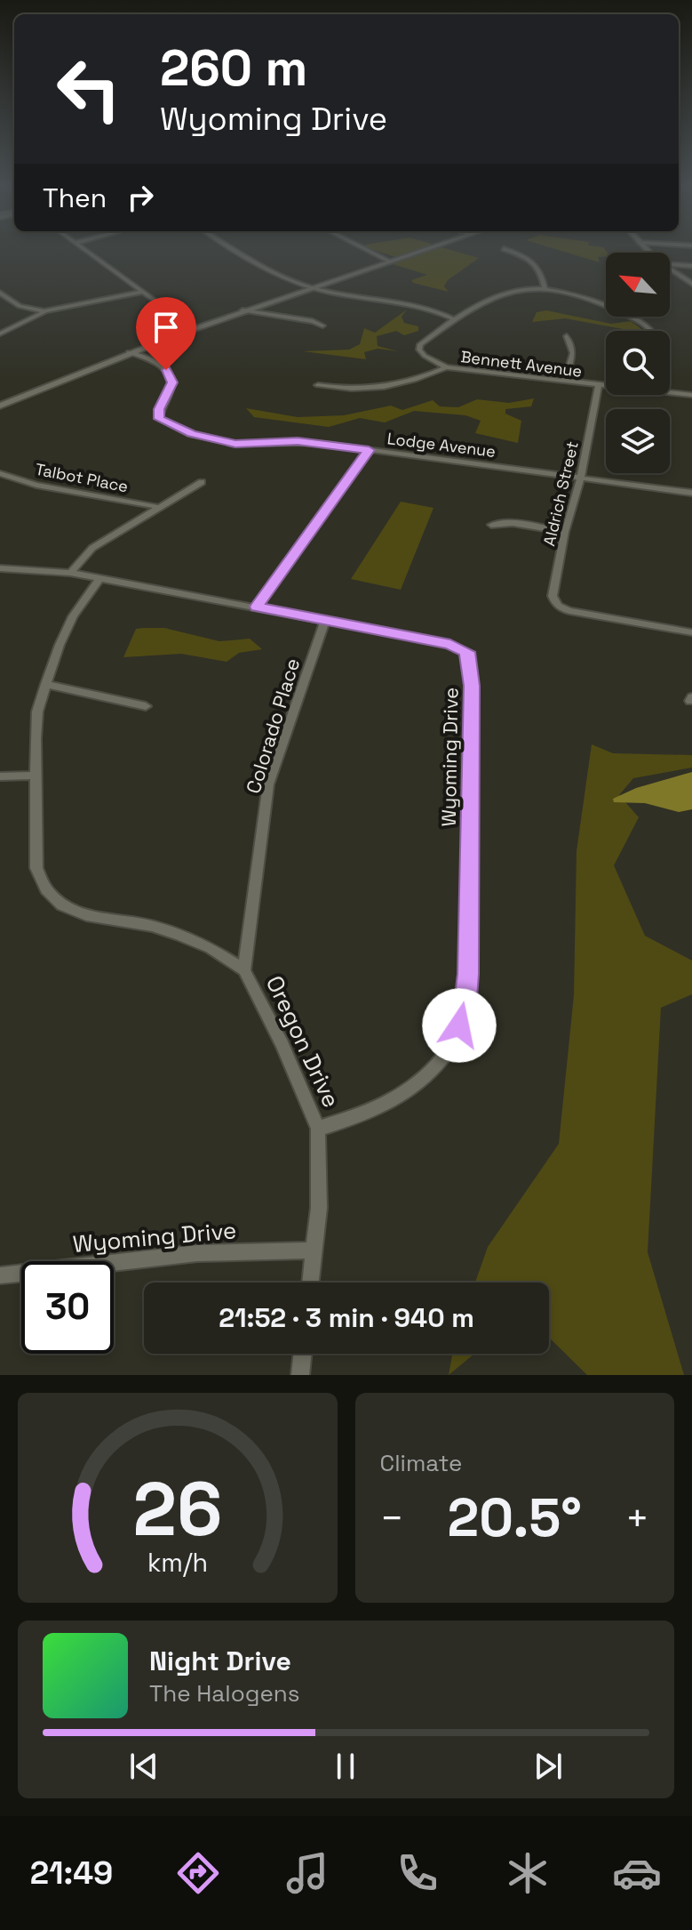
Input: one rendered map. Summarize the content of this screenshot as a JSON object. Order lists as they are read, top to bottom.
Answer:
{
  "streets": {
    "street": [
      "Bennett Avenue",
      "Lodge Avenue",
      "Talbot Place",
      "Aldrich Street",
      "Colorado Place",
      "Wyoming Drive",
      "Oregon Drive"
    ]
  },
  "crossings": [
    ["Bennett Avenue", "Aldrich Street"],
    ["Lodge Avenue", "Aldrich Street"],
    ["Colorado Place", "Wyoming Drive"],
    ["Colorado Place", "Oregon Drive"],
    ["Wyoming Drive", "Oregon Drive"]
  ],
  "north": "top left",
  "page": {
    "turn": ["260 m", "Wyoming Drive"],
    "then": "Then",
    "limit": "30",
    "trip": "21:52 · 3 min · 940 m",
    "tile": "Climate",
    "heat": ["−", "20.5°", "+"],
    "song": ["Night Drive", "The Halogens"],
    "tabs": "21:49",
    "gauge": ["26", "km/h"]
  }
}
